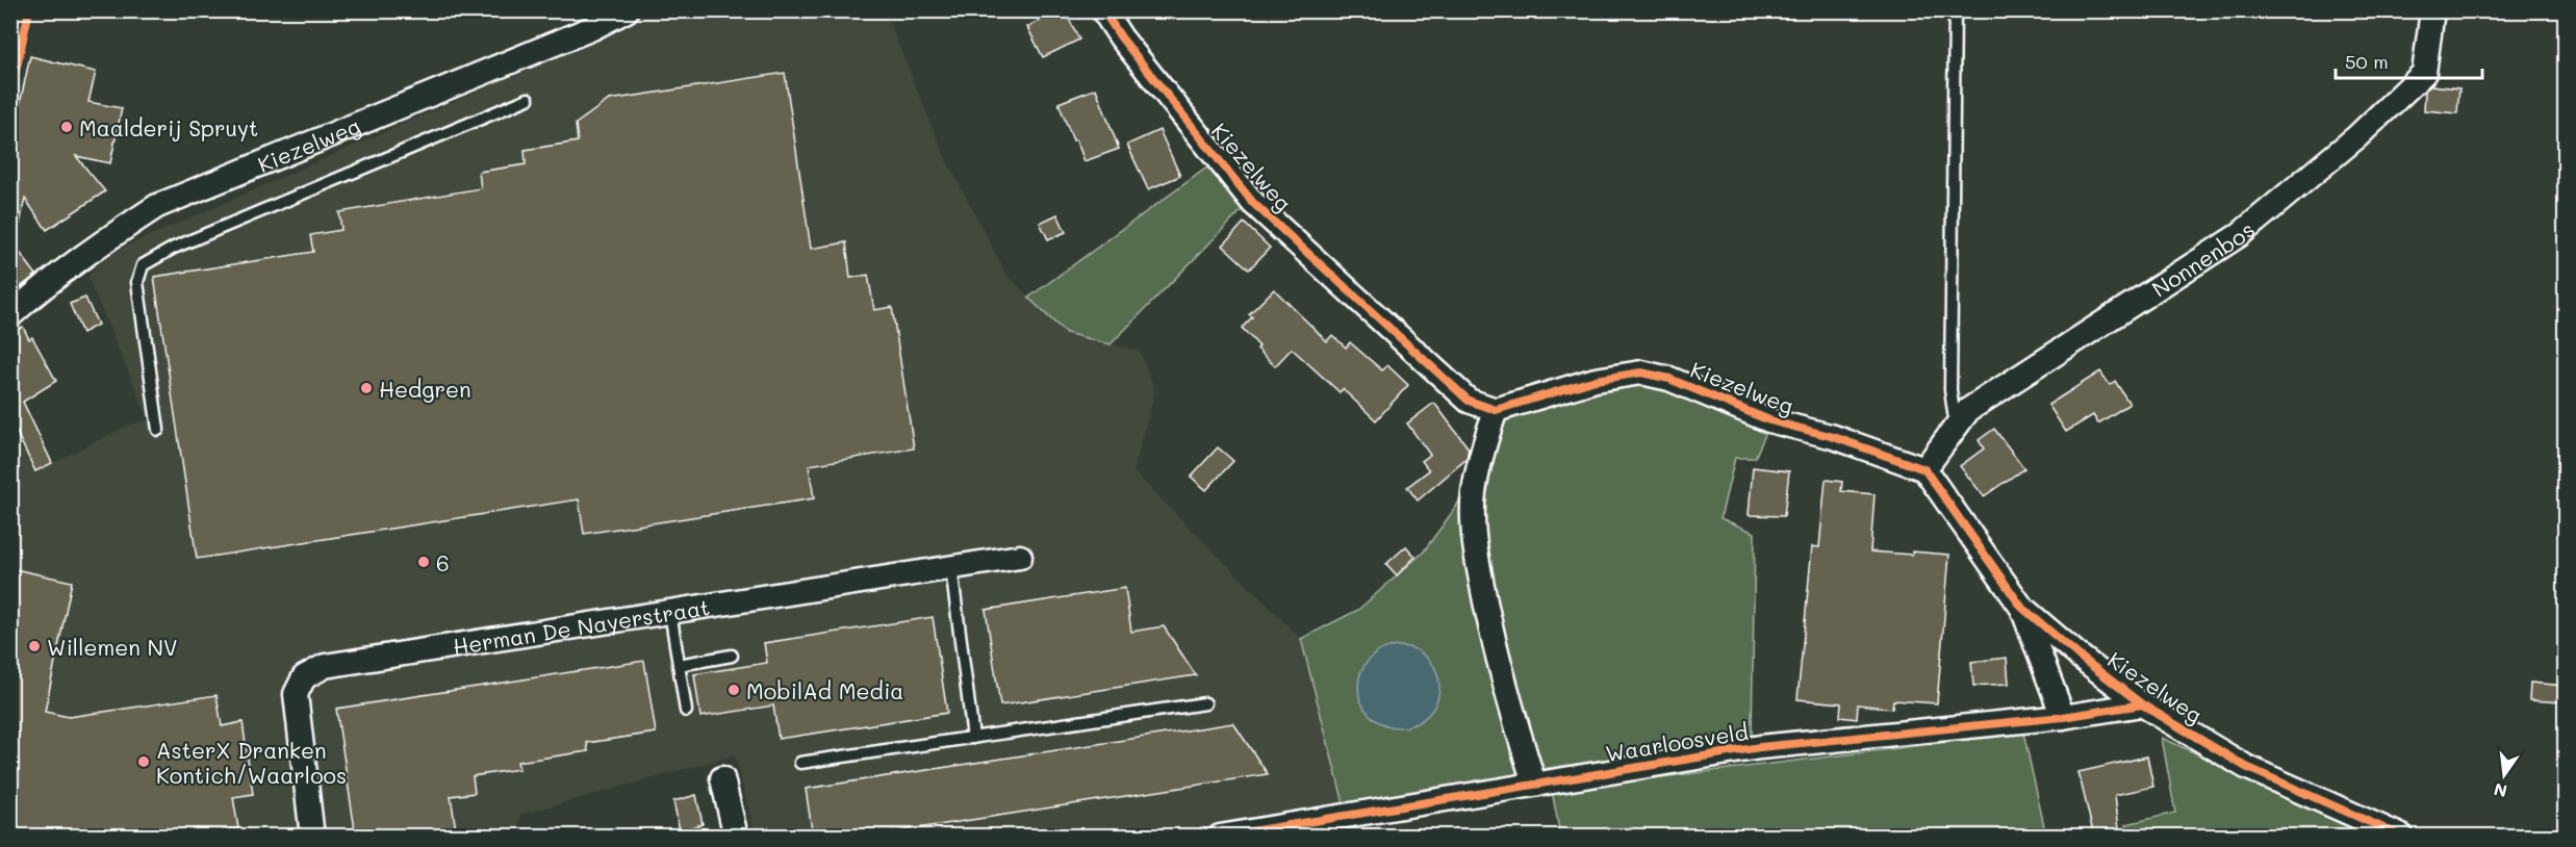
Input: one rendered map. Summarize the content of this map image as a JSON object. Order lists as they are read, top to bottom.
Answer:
{
  "streets": {
    "street": [
      "Kiezelweg",
      "Nonnenbos",
      "Herman De Nayerstraat",
      "Waarloosveld"
    ]
  },
  "crossings": [
    ["Kiezelweg", "Nonnenbos"],
    ["Kiezelweg", "Waarloosveld"]
  ],
  "places": [
    "Maalderij Spruyt",
    "Hedgren",
    "6",
    "Willemen NV",
    "MobilAd Media",
    "AsterX Dranken Kontich/Waarloos"
  ],
  "scale_bar": "50 m",
  "north": "bottom"
}
